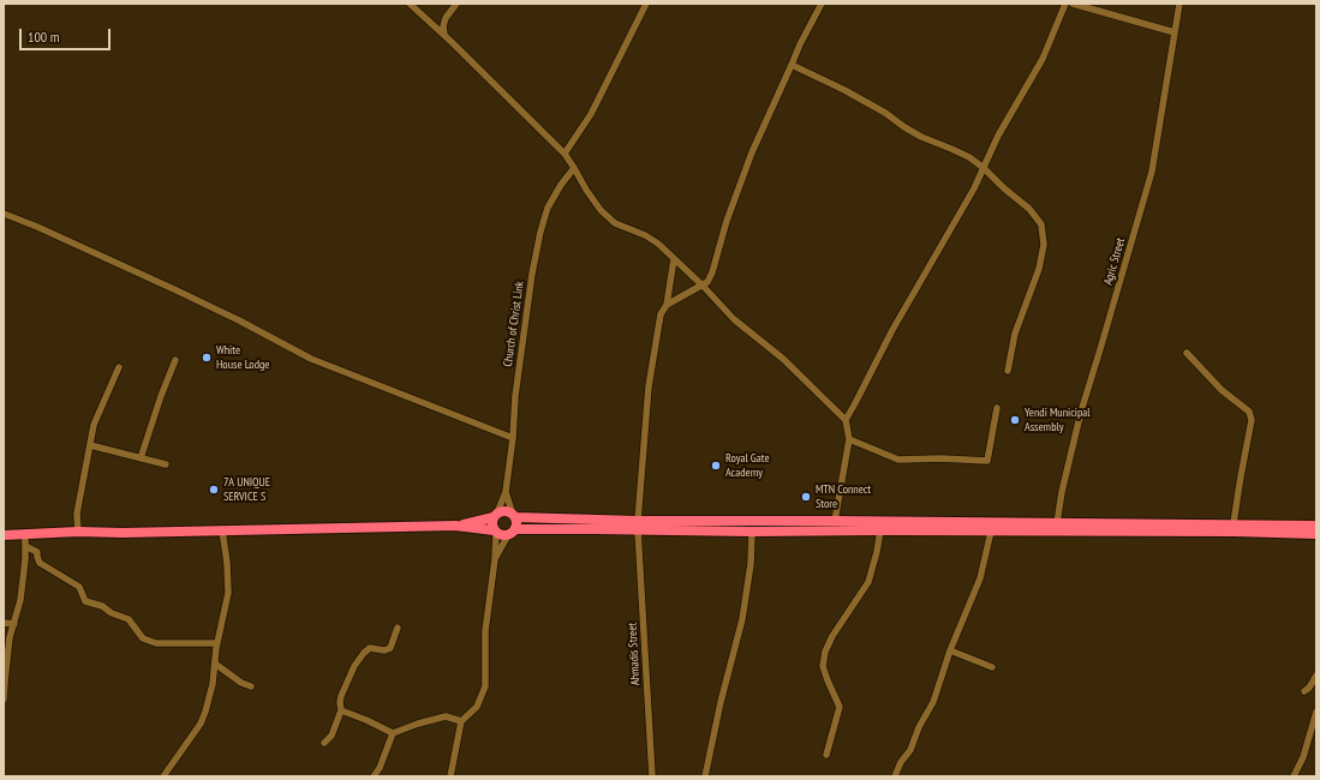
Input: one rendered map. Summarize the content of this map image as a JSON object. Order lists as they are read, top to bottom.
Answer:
{
  "streets": {
    "street": ["Agric Street", "Church of Christ Link", "Ahmadis Street"]
  },
  "places": [
    "White House Lodge",
    "Yendi Municipal Assembly",
    "Royal Gate Academy",
    "7A UNIQUE SERVICE S",
    "MTN Connect Store"
  ],
  "scale_bar": "100 m"
}
